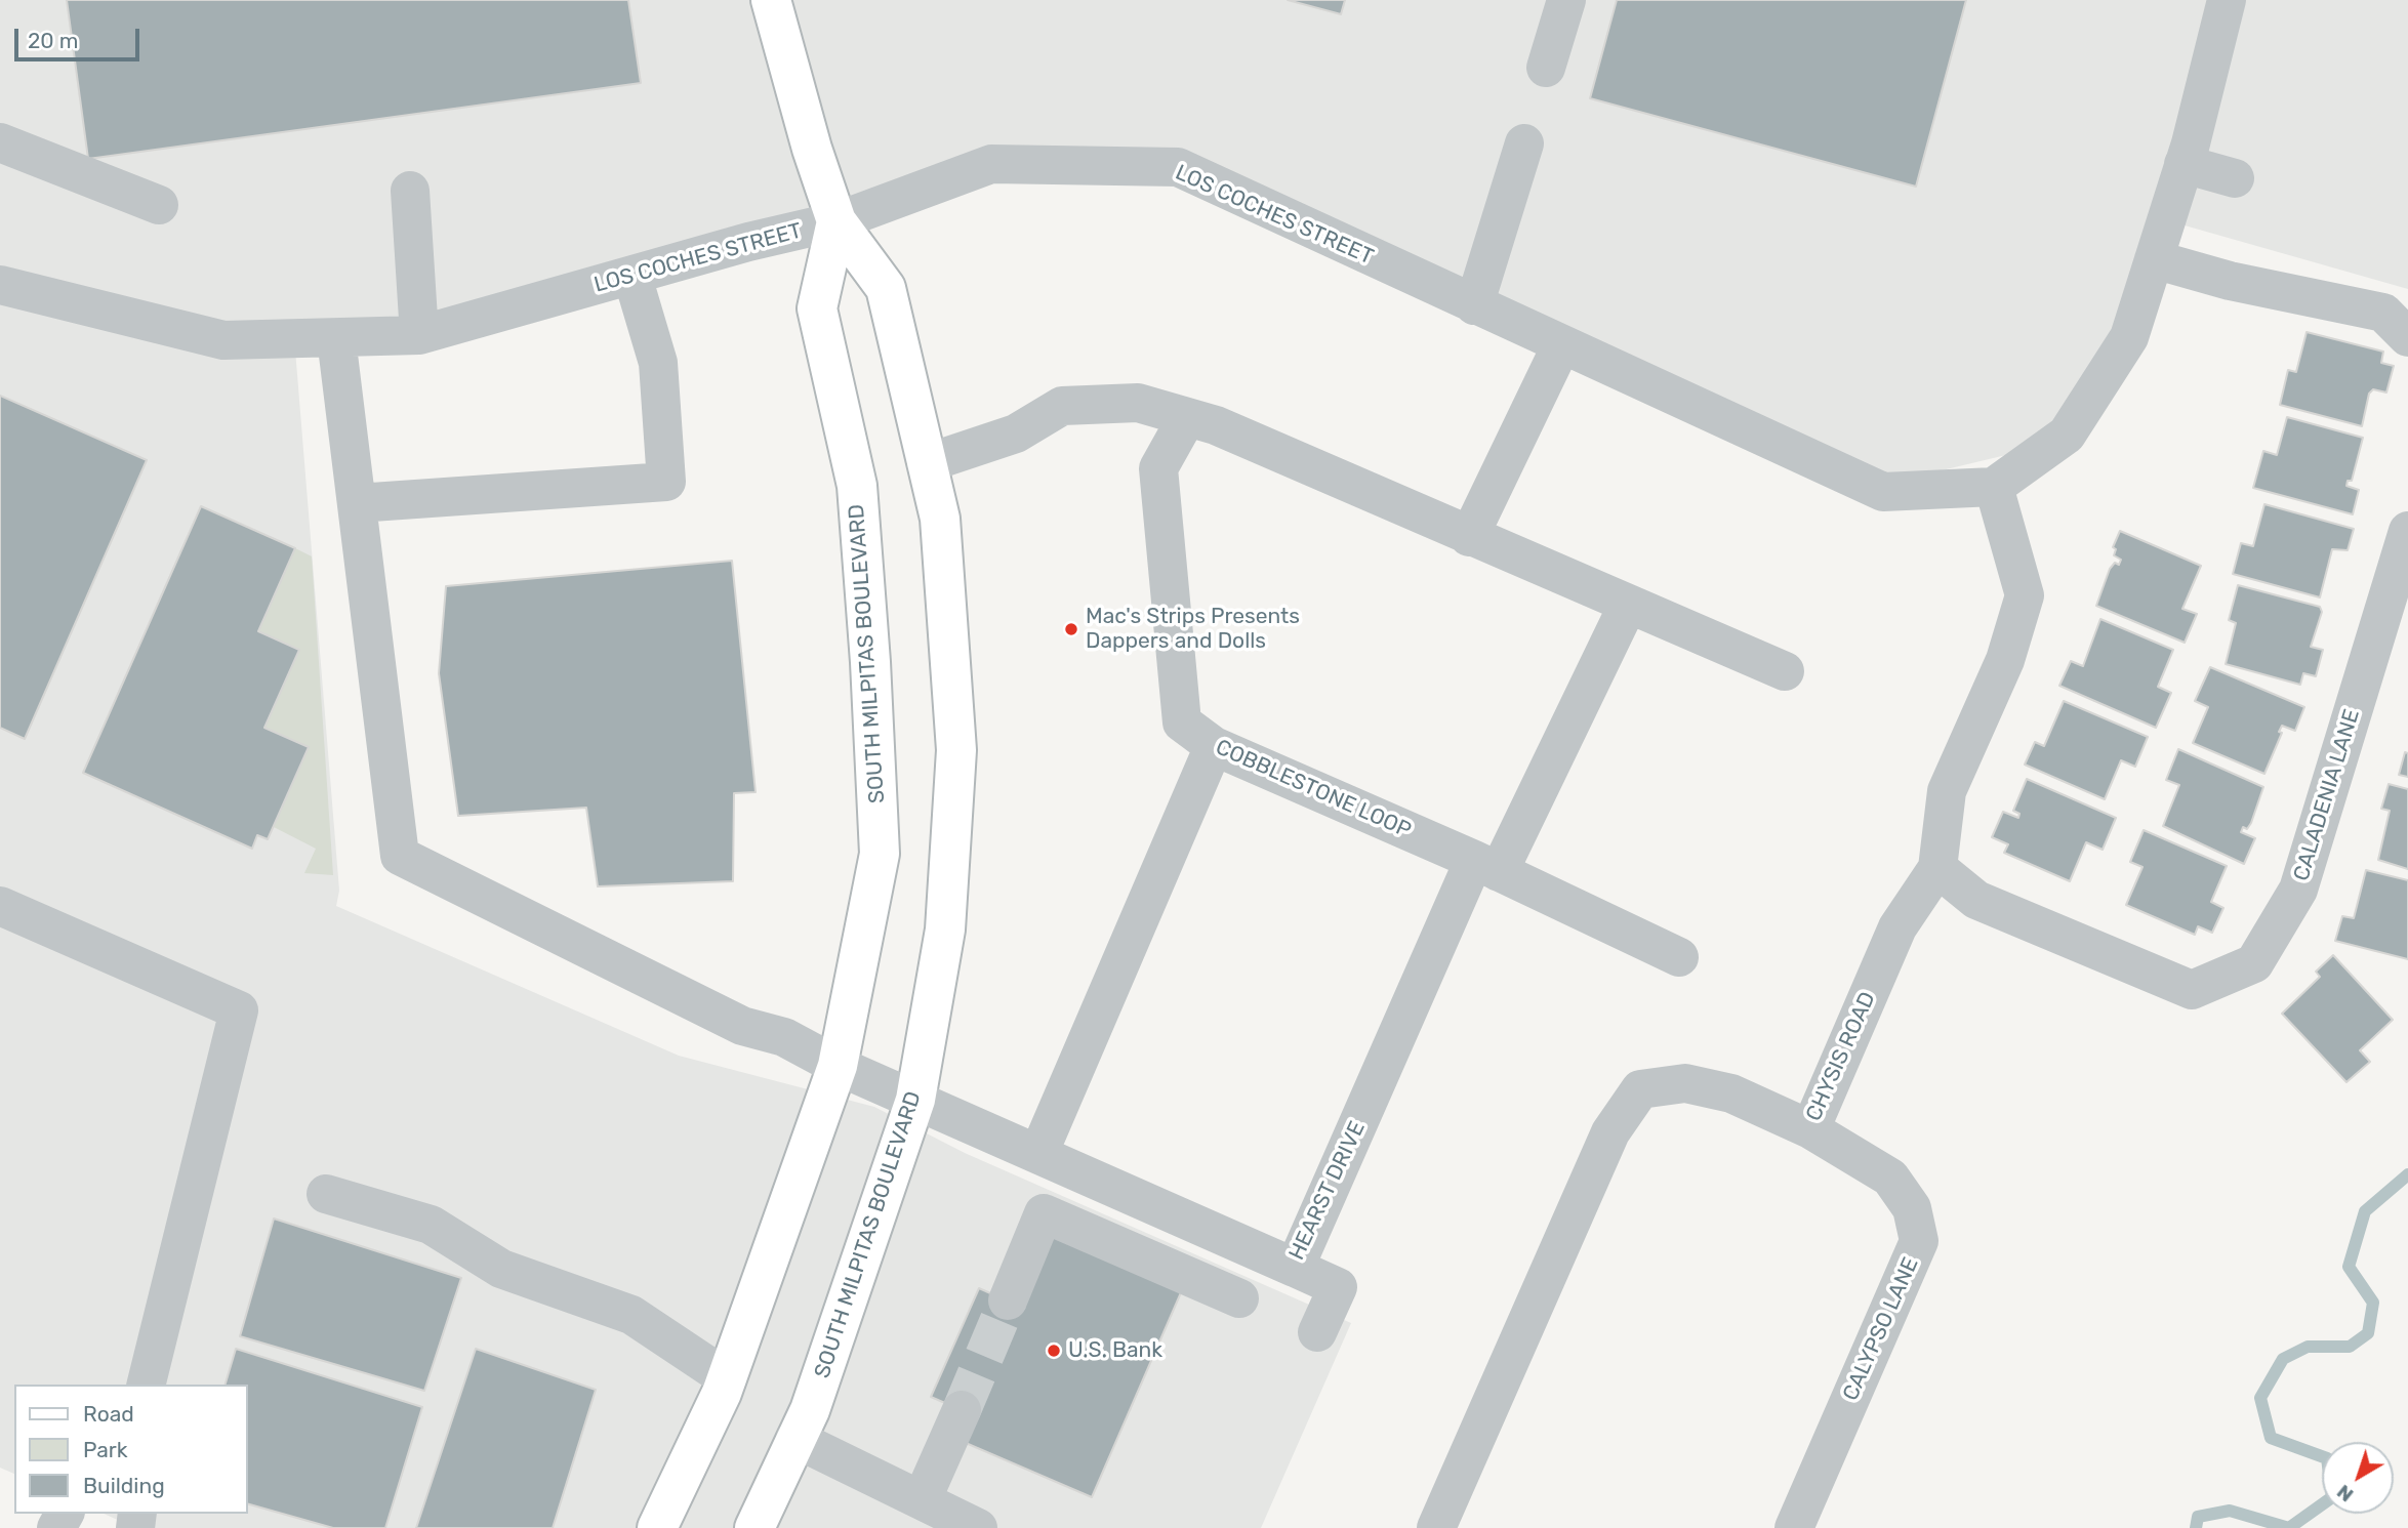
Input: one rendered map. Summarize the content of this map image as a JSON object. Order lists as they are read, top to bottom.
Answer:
{
  "streets": {
    "main road": ["SOUTH MILPITAS BOULEVARD"],
    "street": [
      "LOS COCHES STREET",
      "COBBLESTONE LOOP",
      "CALADENIA LANE",
      "CHYSIS ROAD",
      "HEARST DRIVE",
      "CALYPSO LANE"
    ]
  },
  "crossings": [
    ["LOS COCHES STREET", "SOUTH MILPITAS BOULEVARD"],
    ["LOS COCHES STREET", "CHYSIS ROAD"],
    ["SOUTH MILPITAS BOULEVARD", "HEARST DRIVE"],
    ["COBBLESTONE LOOP", "HEARST DRIVE"],
    ["CALADENIA LANE", "CHYSIS ROAD"],
    ["CHYSIS ROAD", "CALYPSO LANE"]
  ],
  "places": ["Mac's Strips Presents Dappers and Dolls", "U.S. Bank"],
  "legend": ["Road", "Park", "Building"],
  "scale_bar": "20 m",
  "north": "bottom left"
}
